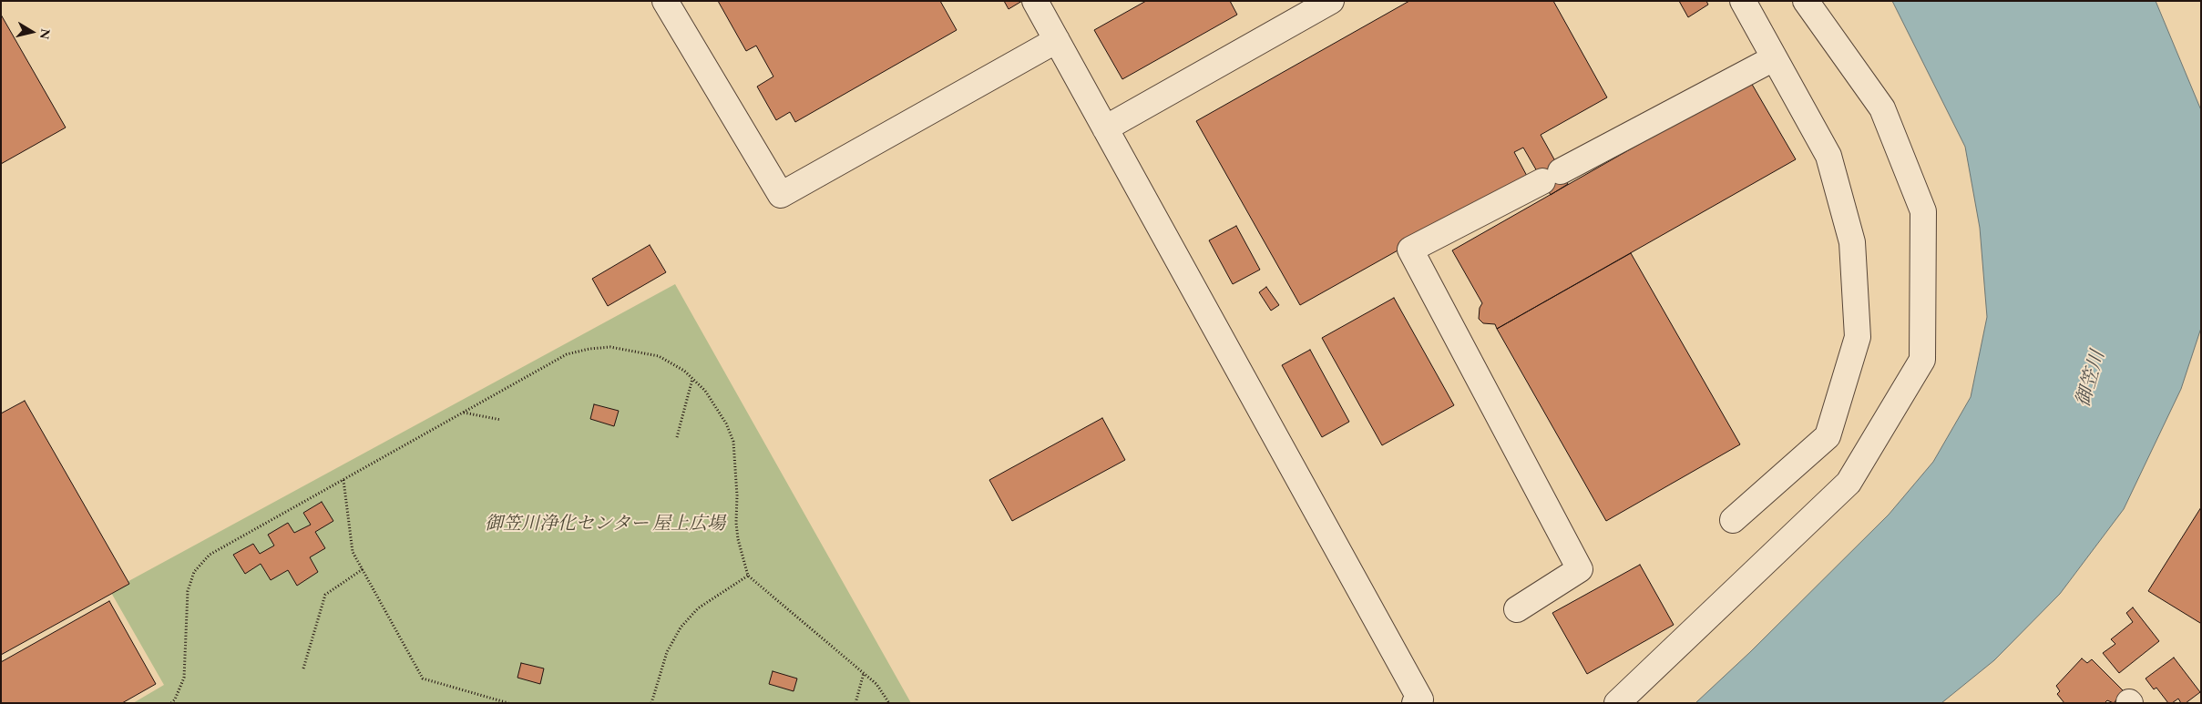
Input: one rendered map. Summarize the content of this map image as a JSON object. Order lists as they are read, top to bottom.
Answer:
{
  "water": ["御笠川"],
  "parks": ["御笠川浄化センター 屋上広場"],
  "north": "right"
}
